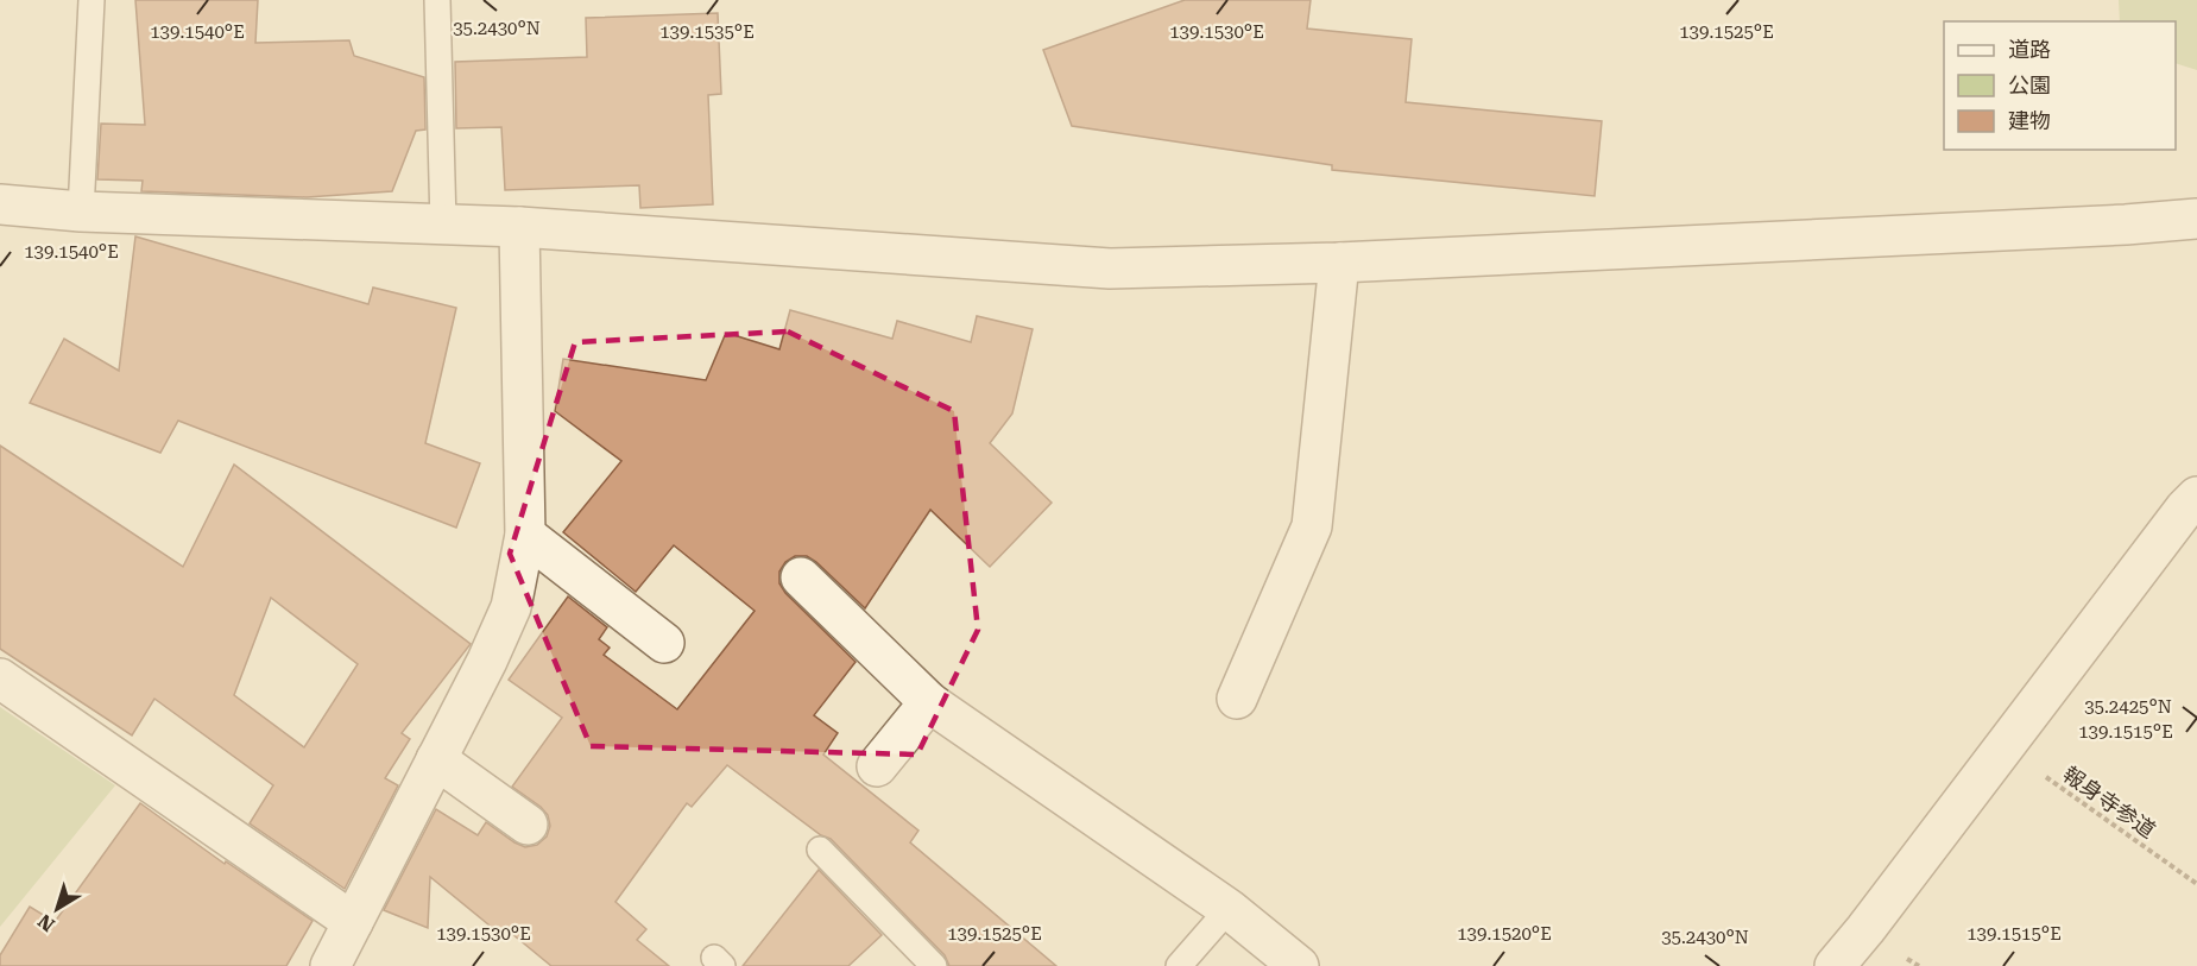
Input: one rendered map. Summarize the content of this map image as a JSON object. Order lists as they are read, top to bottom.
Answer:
{
  "streets": {
    "path": ["報身寺参道"]
  },
  "legend": ["道路", "公園", "建物"],
  "north": "bottom left",
  "coordinates": [
    "35.2430°N",
    "139.1540°E",
    "139.1535°E",
    "139.1530°E",
    "139.1525°E",
    "35.2425°N",
    "139.1515°E",
    "139.1520°E"
  ]
}
